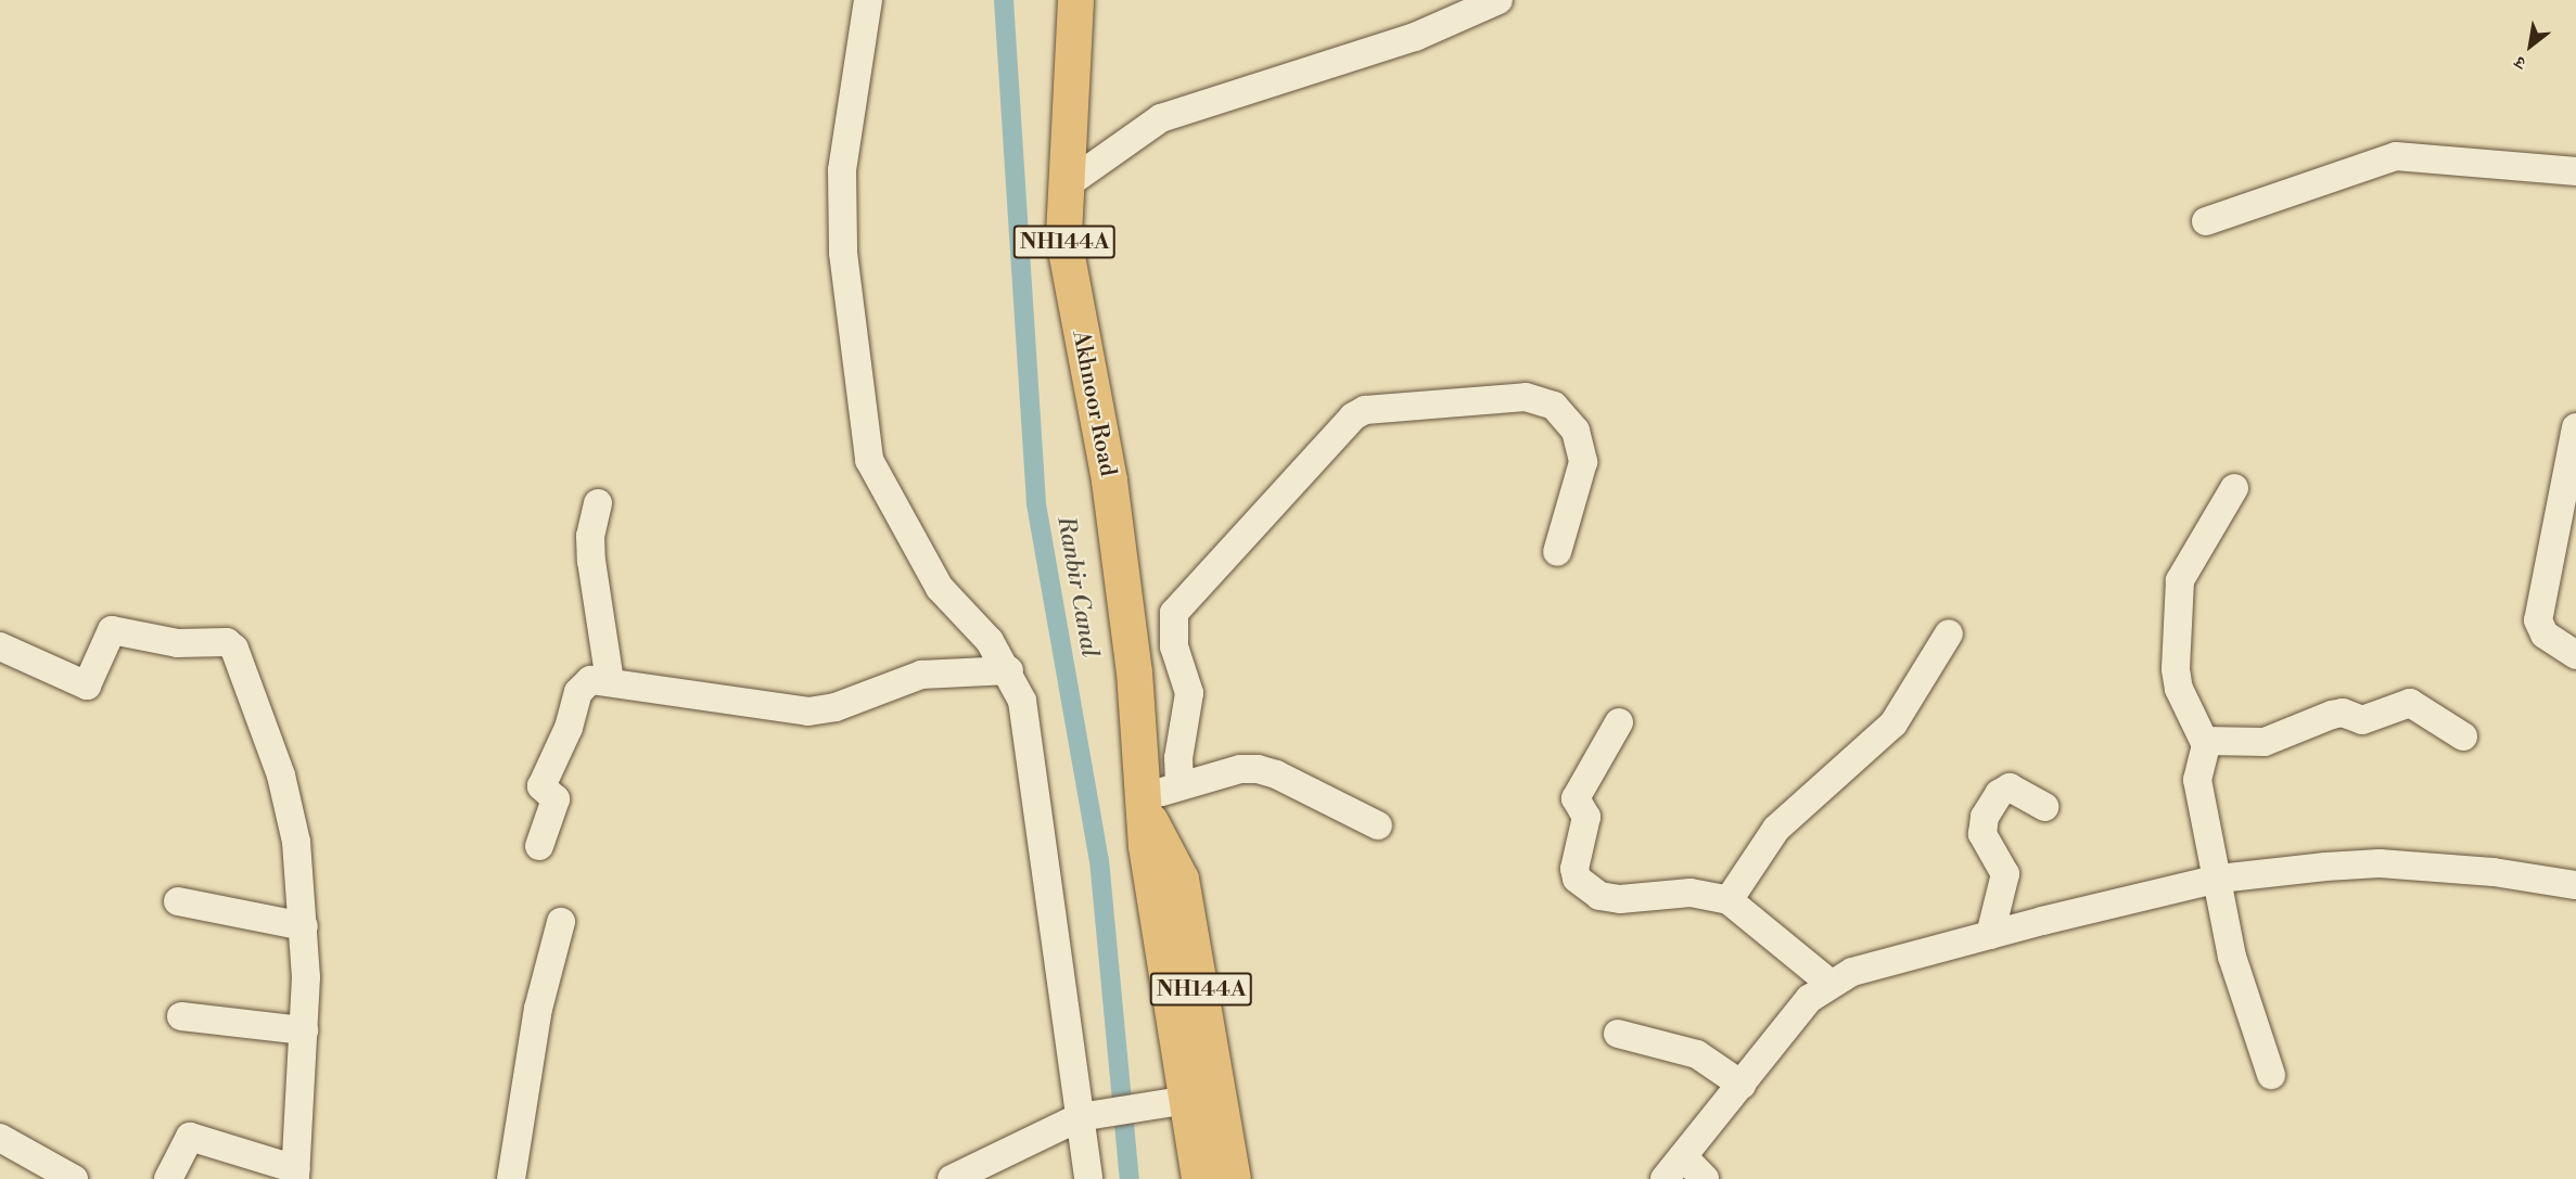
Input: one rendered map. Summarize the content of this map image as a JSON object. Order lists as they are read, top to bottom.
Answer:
{
  "streets": {
    "highway": ["NH144A", "Akhnoor Road"]
  },
  "water": ["Ranbir Canal"],
  "north": "bottom left"
}
